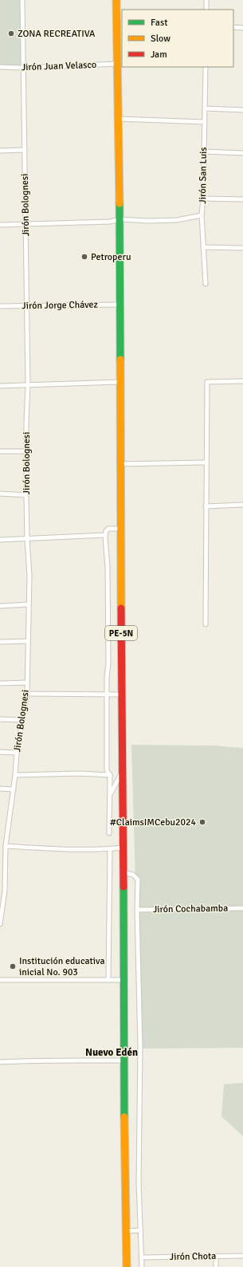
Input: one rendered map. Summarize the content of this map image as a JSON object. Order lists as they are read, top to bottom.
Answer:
{
  "streets": {
    "highway": ["PE-5N"],
    "street": [
      "Jirón Juan Velasco",
      "Jirón San Luis",
      "Jirón Bolognesi",
      "Jirón Jorge Chávez",
      "Jirón Cochabamba",
      "Jirón Chota"
    ]
  },
  "crossings": [
    ["Jirón Juan Velasco", "Jirón Bolognesi"],
    ["Jirón Juan Velasco", "PE-5N"],
    ["Jirón Bolognesi", "Jirón Jorge Chávez"],
    ["Jirón Jorge Chávez", "PE-5N"]
  ],
  "districts": ["Nuevo Edén"],
  "places": [
    "ZONA RECREATIVA",
    "Petroperu",
    "#ClaimsIMCebu2024",
    "Institución educativa inicial No. 903"
  ],
  "legend": ["Fast", "Slow", "Jam"]
}
